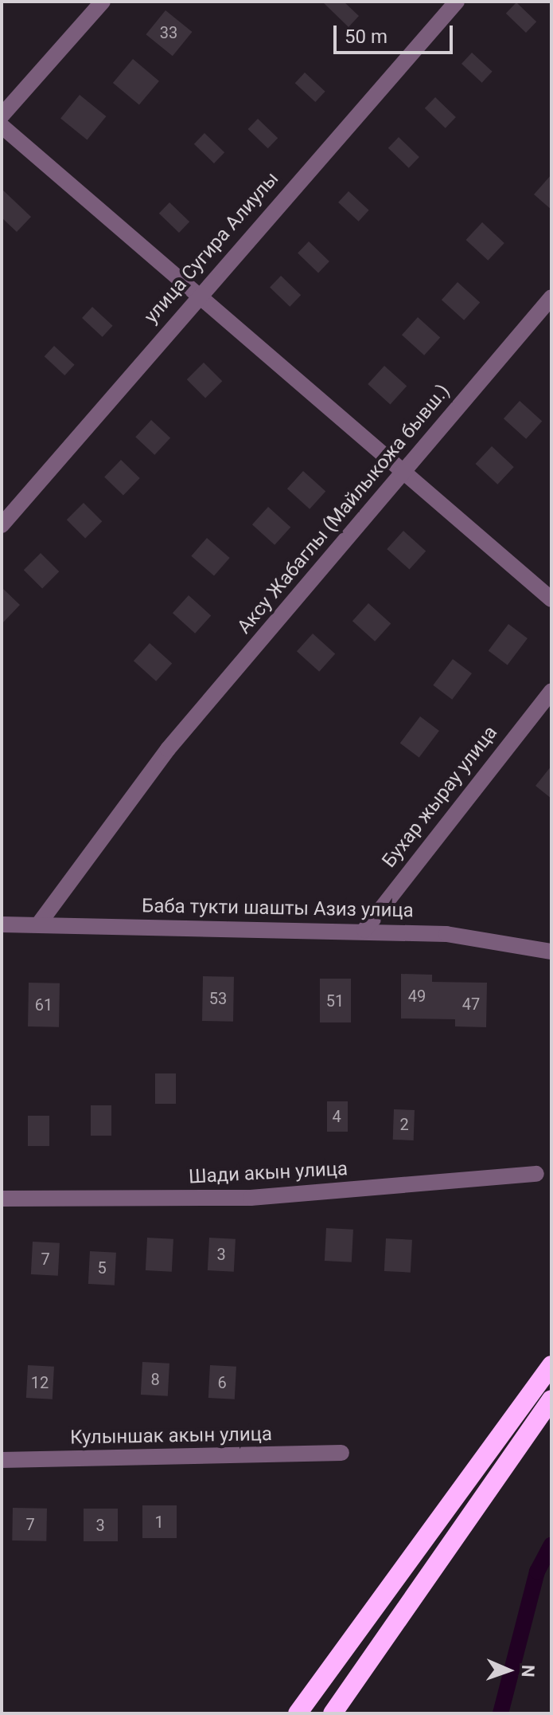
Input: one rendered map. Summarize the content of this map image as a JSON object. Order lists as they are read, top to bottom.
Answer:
{
  "streets": {
    "street": [
      "улица Сугира Алиулы",
      "Аксу Жабаглы (Майлыкожа бывш.)",
      "Бухар жырау улица",
      "Баба тукти шашты Азиз улица",
      "Шади акын улица",
      "Кулыншак акын улица"
    ]
  },
  "crossings": [
    ["Аксу Жабаглы (Майлыкожа бывш.)", "Баба тукти шашты Азиз улица"],
    ["Бухар жырау улица", "Баба тукти шашты Азиз улица"]
  ],
  "house_numbers": [
    "33",
    "49",
    "53",
    "51",
    "47",
    "61",
    "4",
    "2",
    "3",
    "7",
    "5",
    "8",
    "12",
    "6",
    "1",
    "7",
    "3"
  ],
  "scale_bar": "50 m",
  "north": "right"
}
